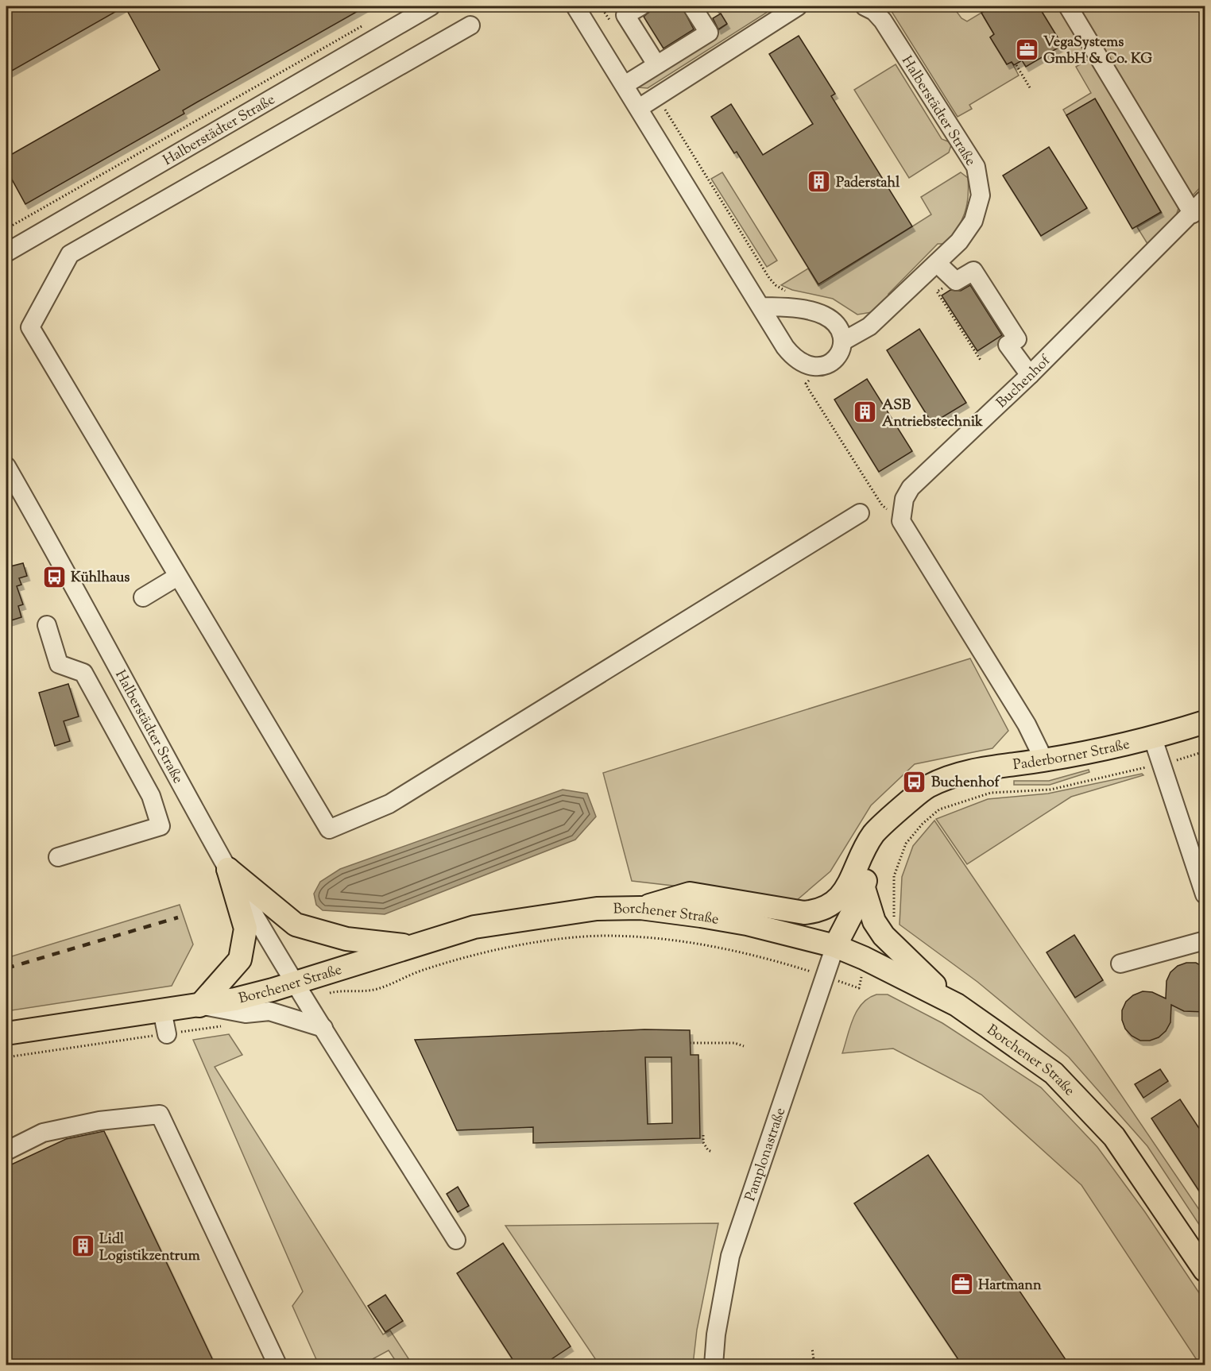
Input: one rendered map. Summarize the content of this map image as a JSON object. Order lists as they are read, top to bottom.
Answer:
{
  "streets": {
    "main road": ["Paderborner Straße", "Borchener Straße"],
    "street": ["Halberstädter Straße", "Buchenhof", "Pamplonastraße"]
  },
  "crossings": [
    ["Halberstädter Straße", "Borchener Straße"],
    ["Paderborner Straße", "Borchener Straße"],
    ["Paderborner Straße", "Pamplonastraße"],
    ["Borchener Straße", "Pamplonastraße"]
  ],
  "places": {
    "office": ["VegaSystems GmbH & Co. KG", "Hartmann"],
    "building": ["Paderstahl", "ASB Antriebstechnik", "Lidl Logistikzentrum"],
    "bus stop": ["Kühlhaus", "Buchenhof"]
  }
}
